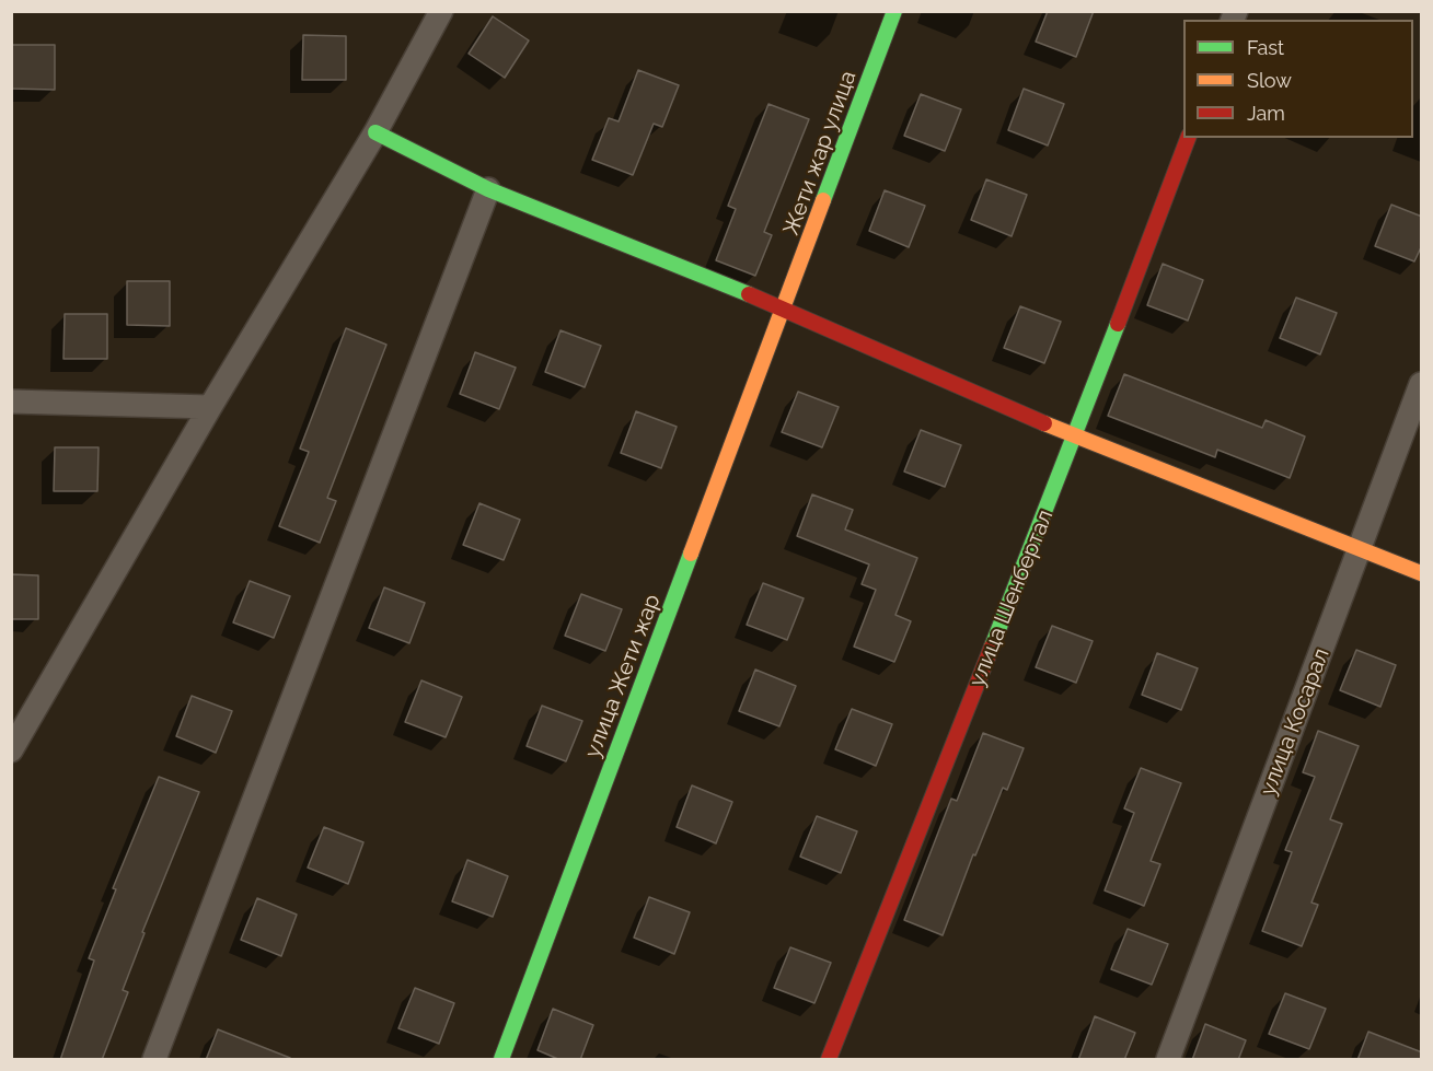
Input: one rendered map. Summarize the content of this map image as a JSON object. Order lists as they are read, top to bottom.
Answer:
{
  "streets": {
    "street": [
      "Жети жар улица",
      "улица Шенбертал",
      "улица Жети жар",
      "улица Косарал"
    ]
  },
  "crossings": [
    ["Жети жар улица", "улица Жети жар"]
  ],
  "legend": ["Fast", "Slow", "Jam"]
}
